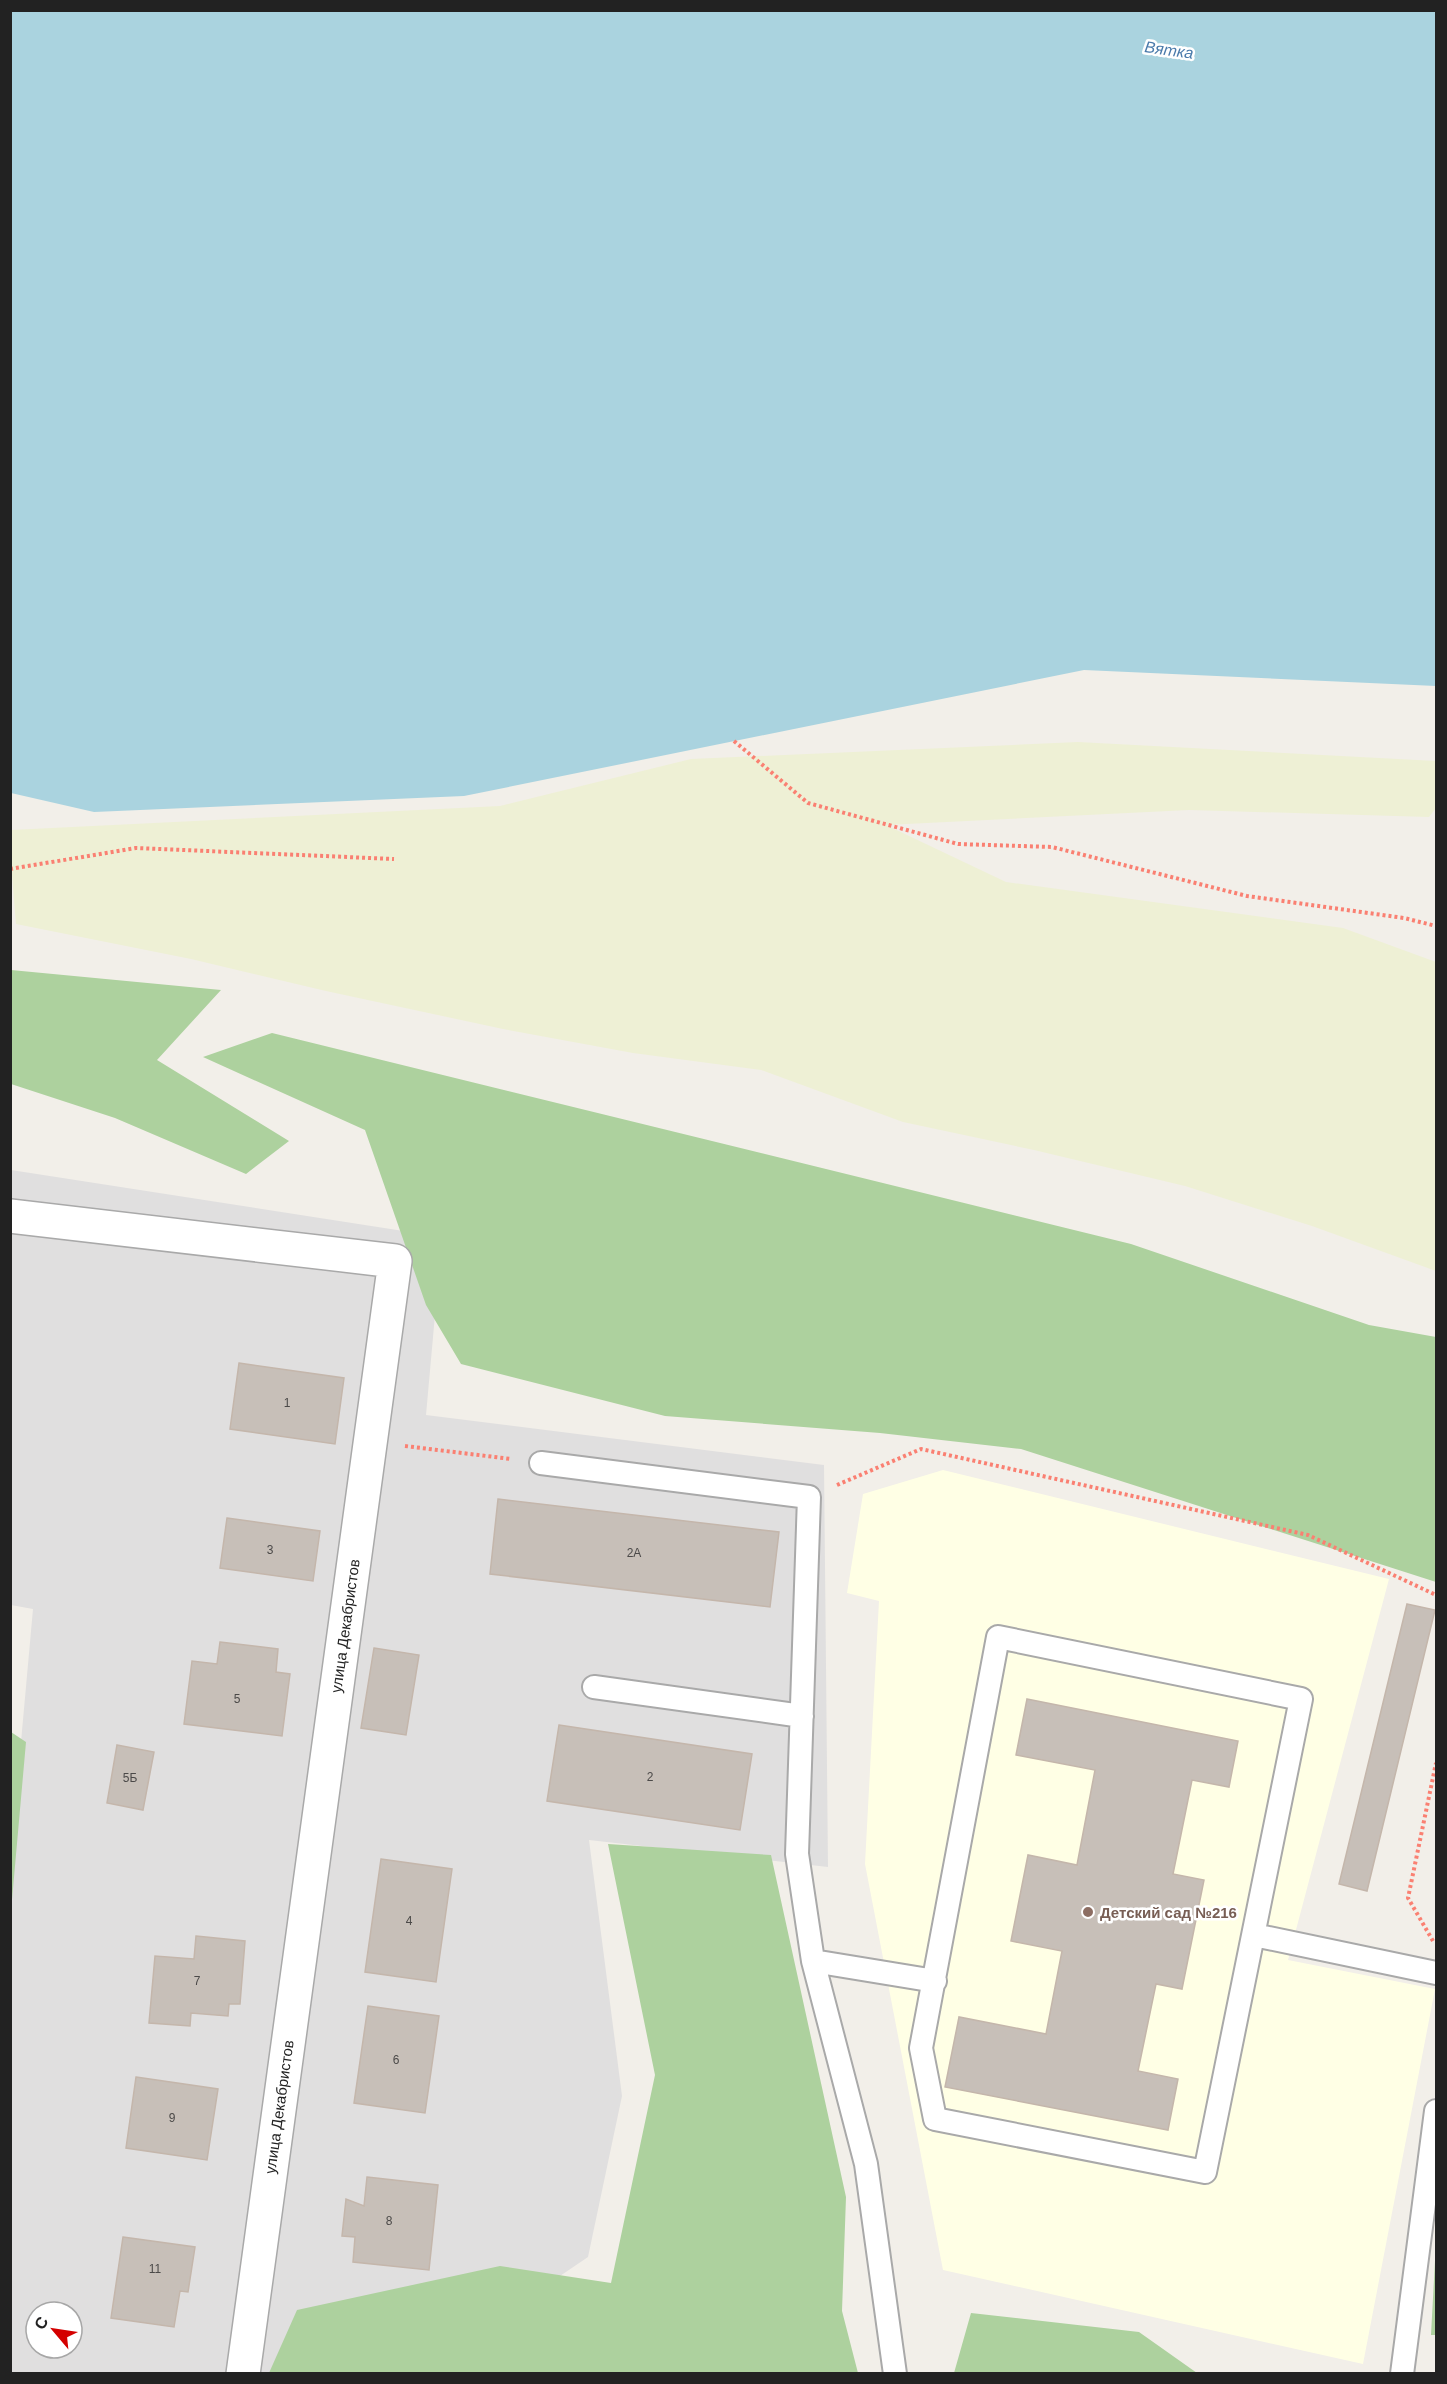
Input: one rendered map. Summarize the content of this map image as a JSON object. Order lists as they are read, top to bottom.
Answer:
{
  "streets": {
    "street": ["улица Декабристов"]
  },
  "water": ["Вятка"],
  "places": ["Детский сад №216"],
  "house_numbers": [
    "1",
    "3",
    "2А",
    "5",
    "2",
    "5Б",
    "4",
    "7",
    "6",
    "9",
    "8",
    "11"
  ],
  "north": "top left"
}
